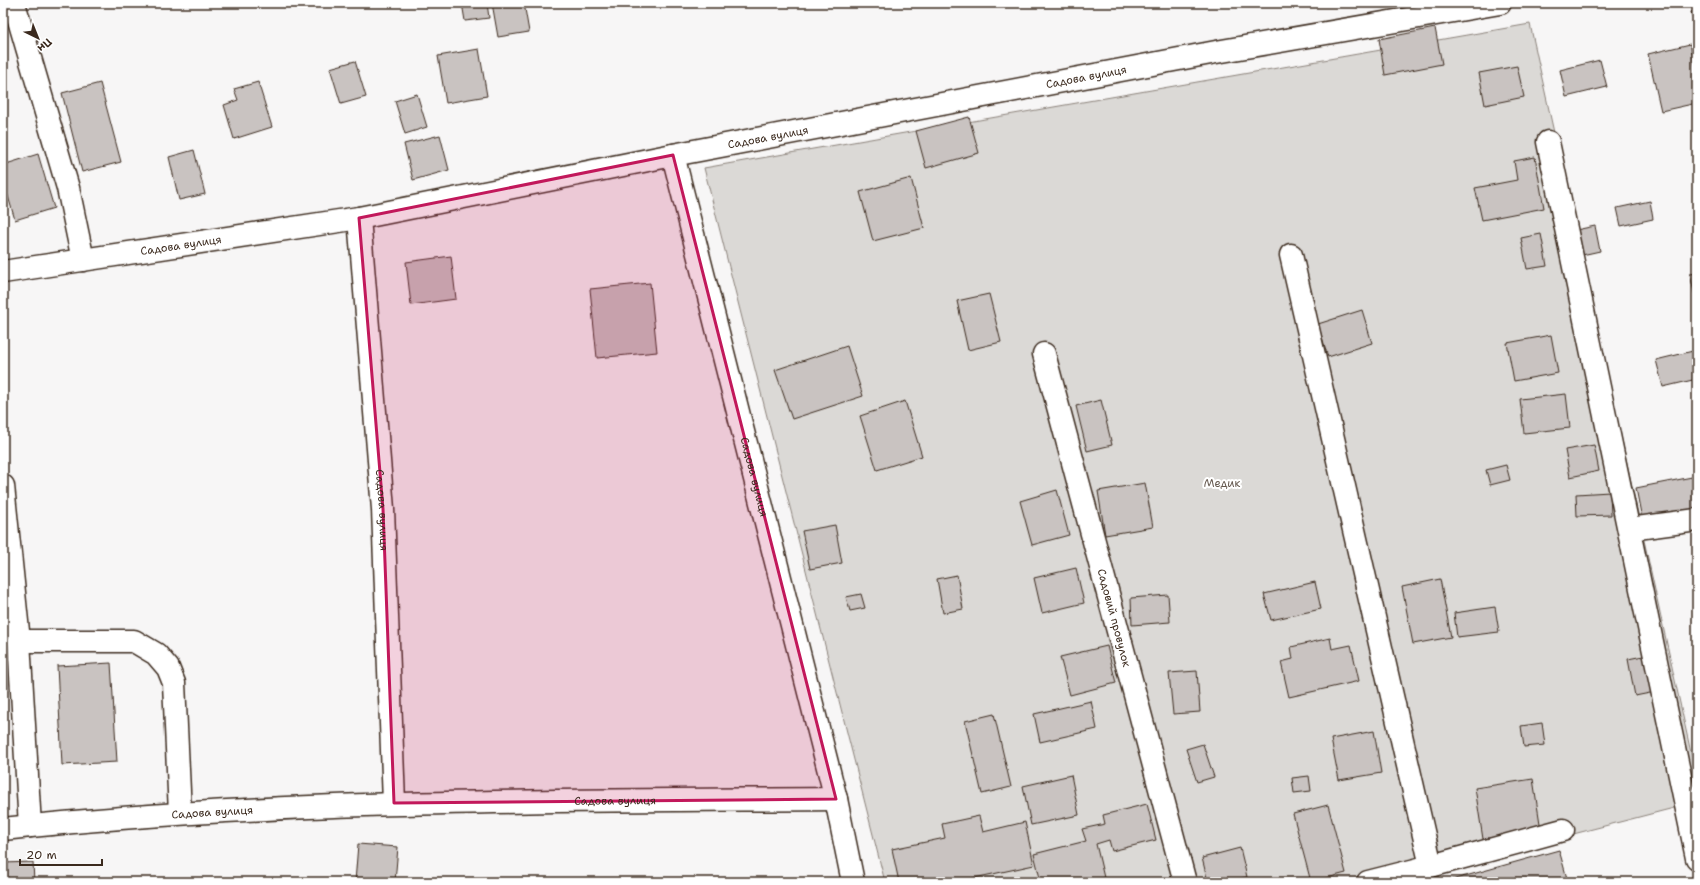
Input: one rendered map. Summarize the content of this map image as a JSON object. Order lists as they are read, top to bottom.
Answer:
{
  "streets": {
    "street": ["Садова вулиця", "Садовий провулок"]
  },
  "parks": ["Медик"],
  "scale_bar": "20 m",
  "north": "bottom right"
}
